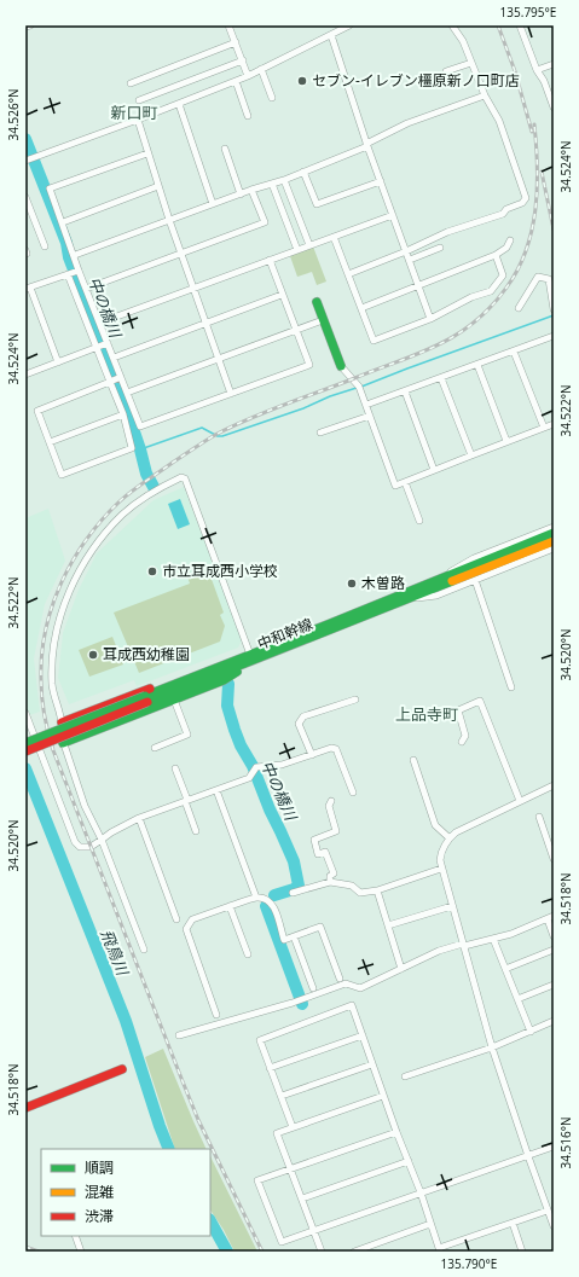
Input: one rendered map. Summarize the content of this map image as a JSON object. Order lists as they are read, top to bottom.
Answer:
{
  "streets": {
    "main road": ["中和幹線"]
  },
  "districts": ["新口町", "上品寺町"],
  "water": ["中の橋川", "飛鳥川"],
  "places": [
    "セブン-イレブン橿原新ノ口町店",
    "市立耳成西小学校",
    "木曽路",
    "耳成西幼稚園"
  ],
  "legend": ["順調", "混雑", "渋滞"],
  "coordinates": [
    "135.795°E",
    "34.526°N",
    "34.524°N",
    "34.522°N",
    "34.520°N",
    "34.518°N",
    "34.516°N",
    "135.790°E"
  ]
}
